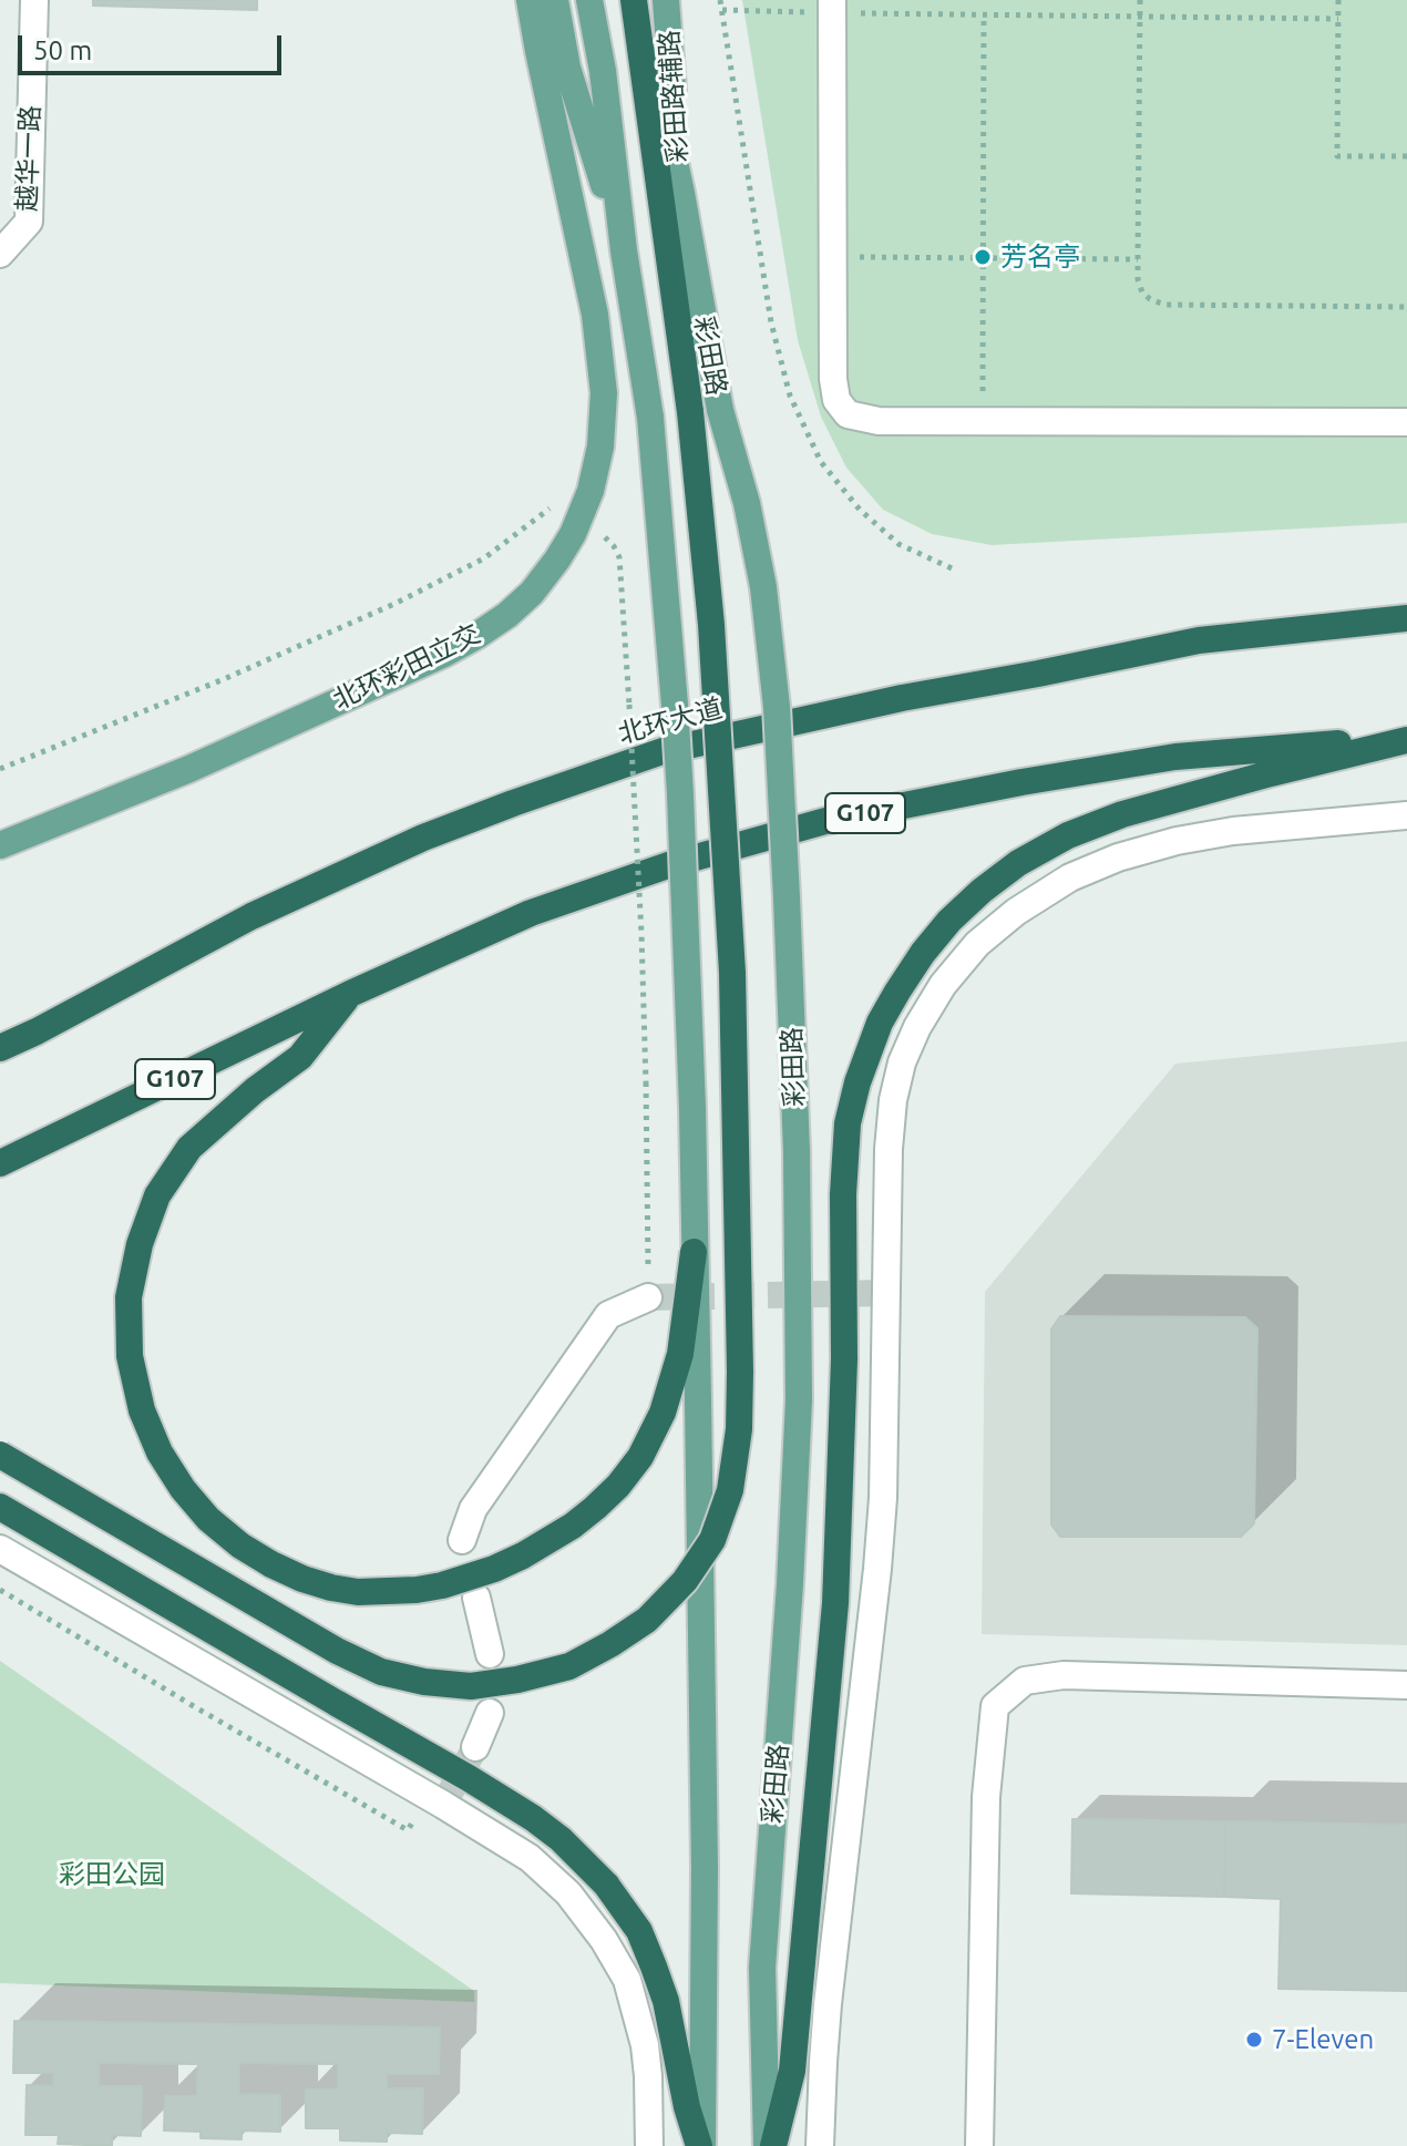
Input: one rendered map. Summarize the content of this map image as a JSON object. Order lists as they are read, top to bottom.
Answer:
{
  "streets": {
    "highway": ["北环大道", "G107"],
    "main road": ["彩田路辅路", "彩田路", "北环彩田立交"],
    "street": ["越华一路"]
  },
  "crossings": [
    ["彩田路辅路", "彩田路"]
  ],
  "parks": ["彩田公园"],
  "places": ["芳名亭", "7-Eleven"],
  "scale_bar": "50 m"
}
